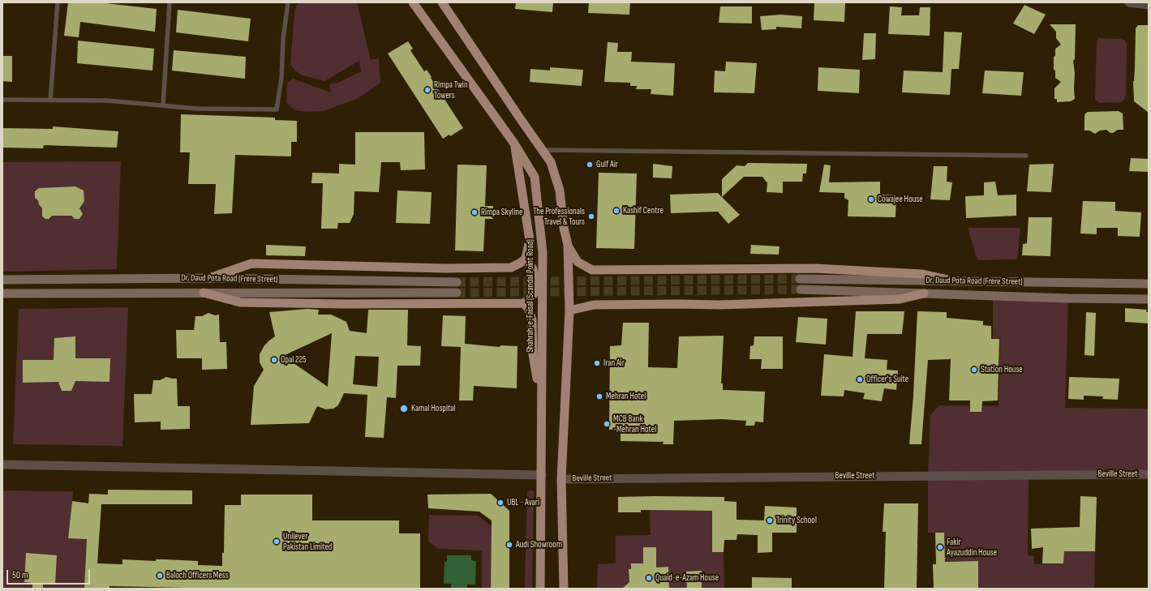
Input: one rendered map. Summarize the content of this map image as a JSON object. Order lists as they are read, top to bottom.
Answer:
{
  "streets": {
    "highway": ["Shahrah-e-Faisal (Scandal Point Road)"],
    "main road": ["Dr. Daud Pota Road (Frere Street)"],
    "street": ["Beville Street"]
  },
  "places": [
    "Rimpa Twin Towers",
    "Gulf Air",
    "Cowajee House",
    "Kashif Centre",
    "Rimpa Skyline",
    "The Professionals Travel & Tours",
    "Opal 225",
    "Iran Air",
    "Station House",
    "Officer's Suite",
    "Mehran Hotel",
    "Kamal Hospital",
    "MCB Bank -Mehran Hotel",
    "UBL - Avari",
    "Trinity School",
    "Unilever Pakistan Limited",
    "Audi Showroom",
    "Fakir Ayazuddin House",
    "Baloch Officers Mess",
    "Quaid-e-Azam House"
  ],
  "scale_bar": "50 m"
}
